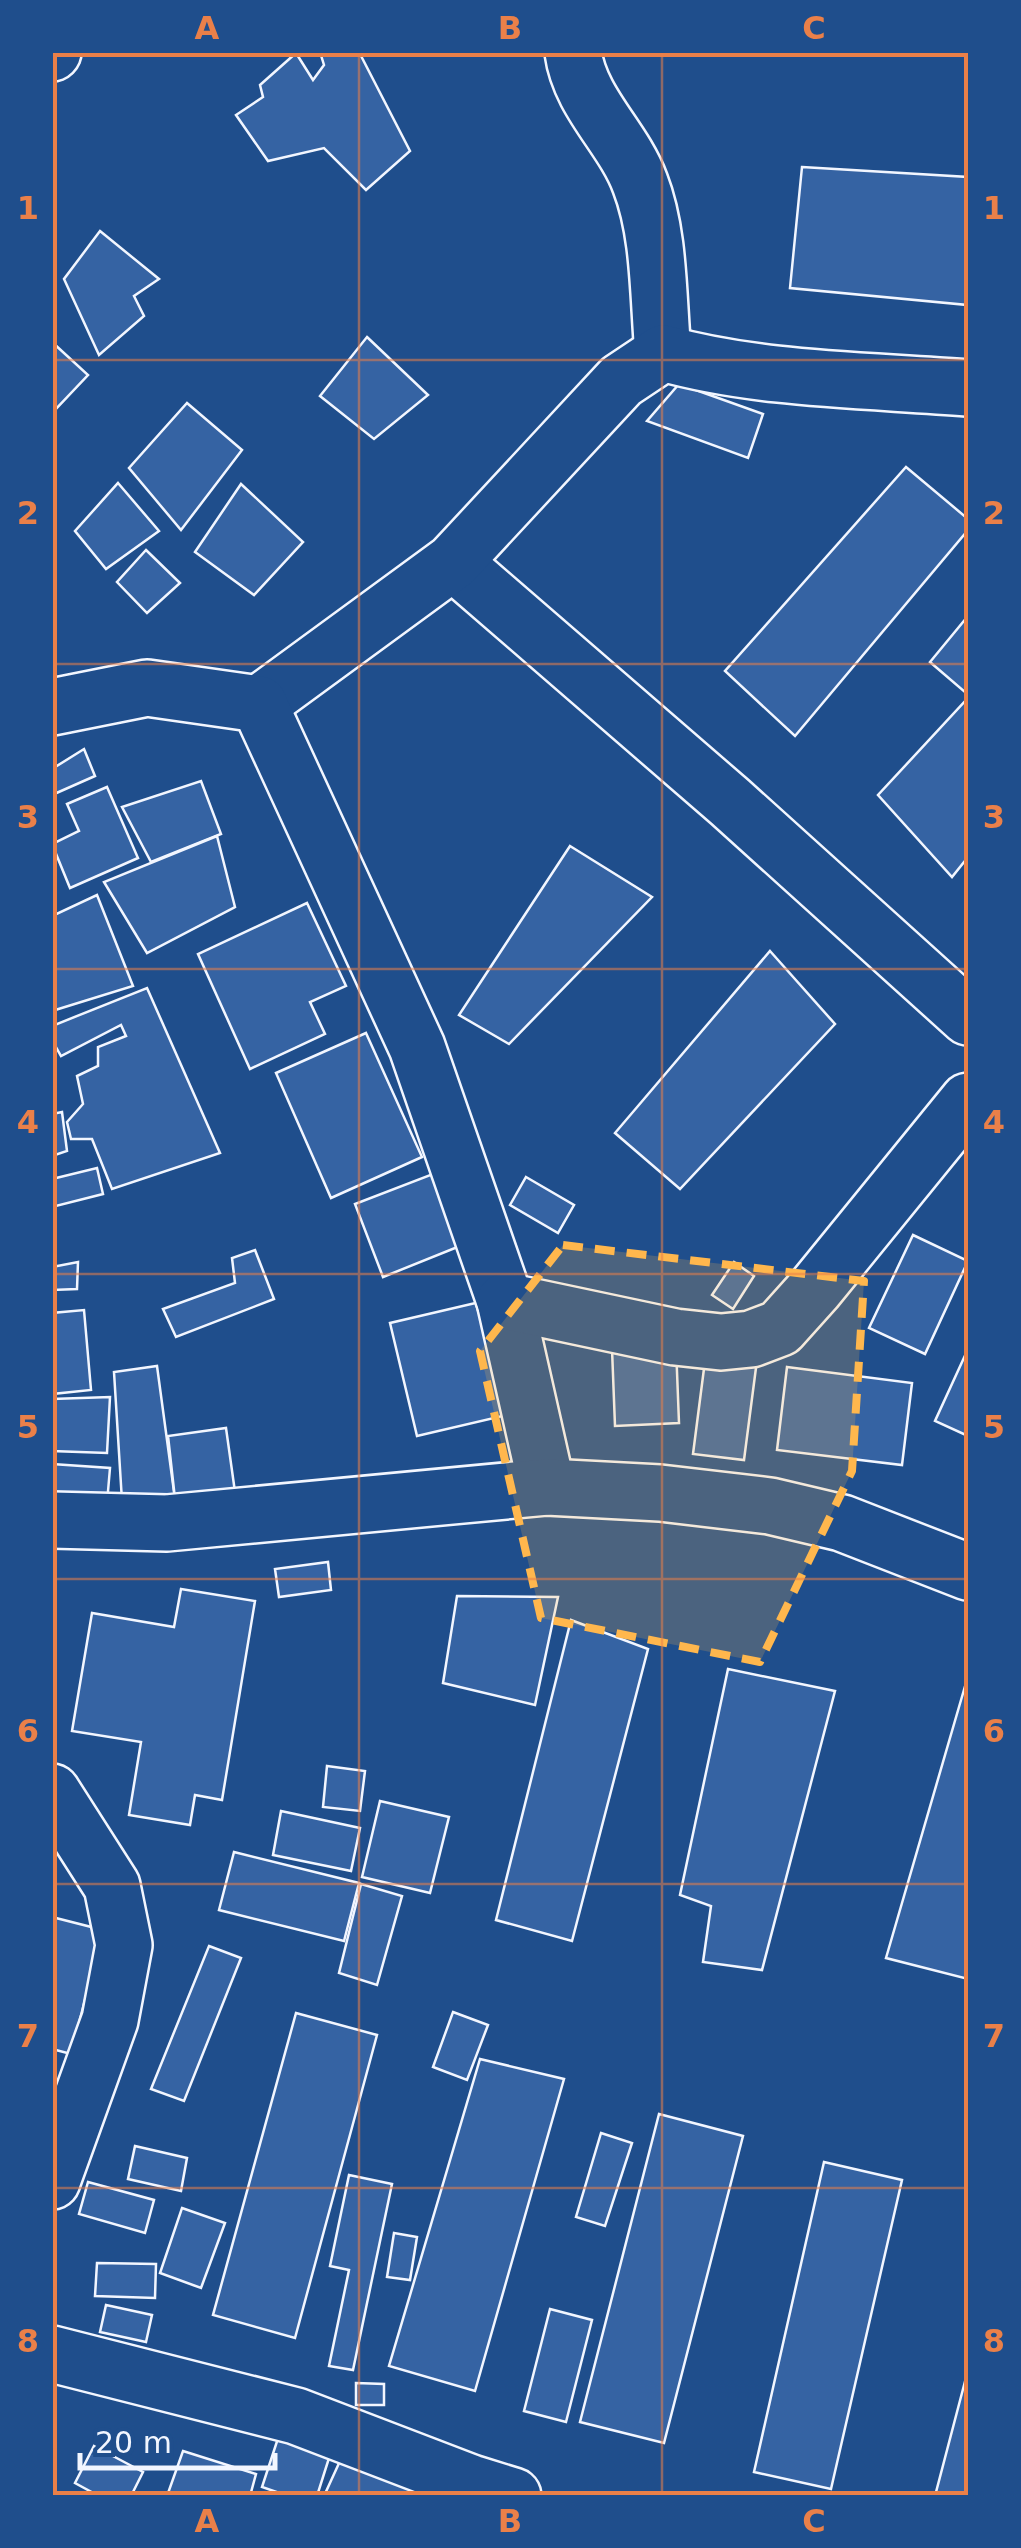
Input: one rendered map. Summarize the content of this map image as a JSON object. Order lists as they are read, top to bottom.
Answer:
{
  "scale_bar": "20 m",
  "grid": {
    "columns": ["A", "B", "C"],
    "rows": [
      "1",
      "2",
      "3",
      "4",
      "5",
      "6",
      "7",
      "8"
    ]
  }
}
